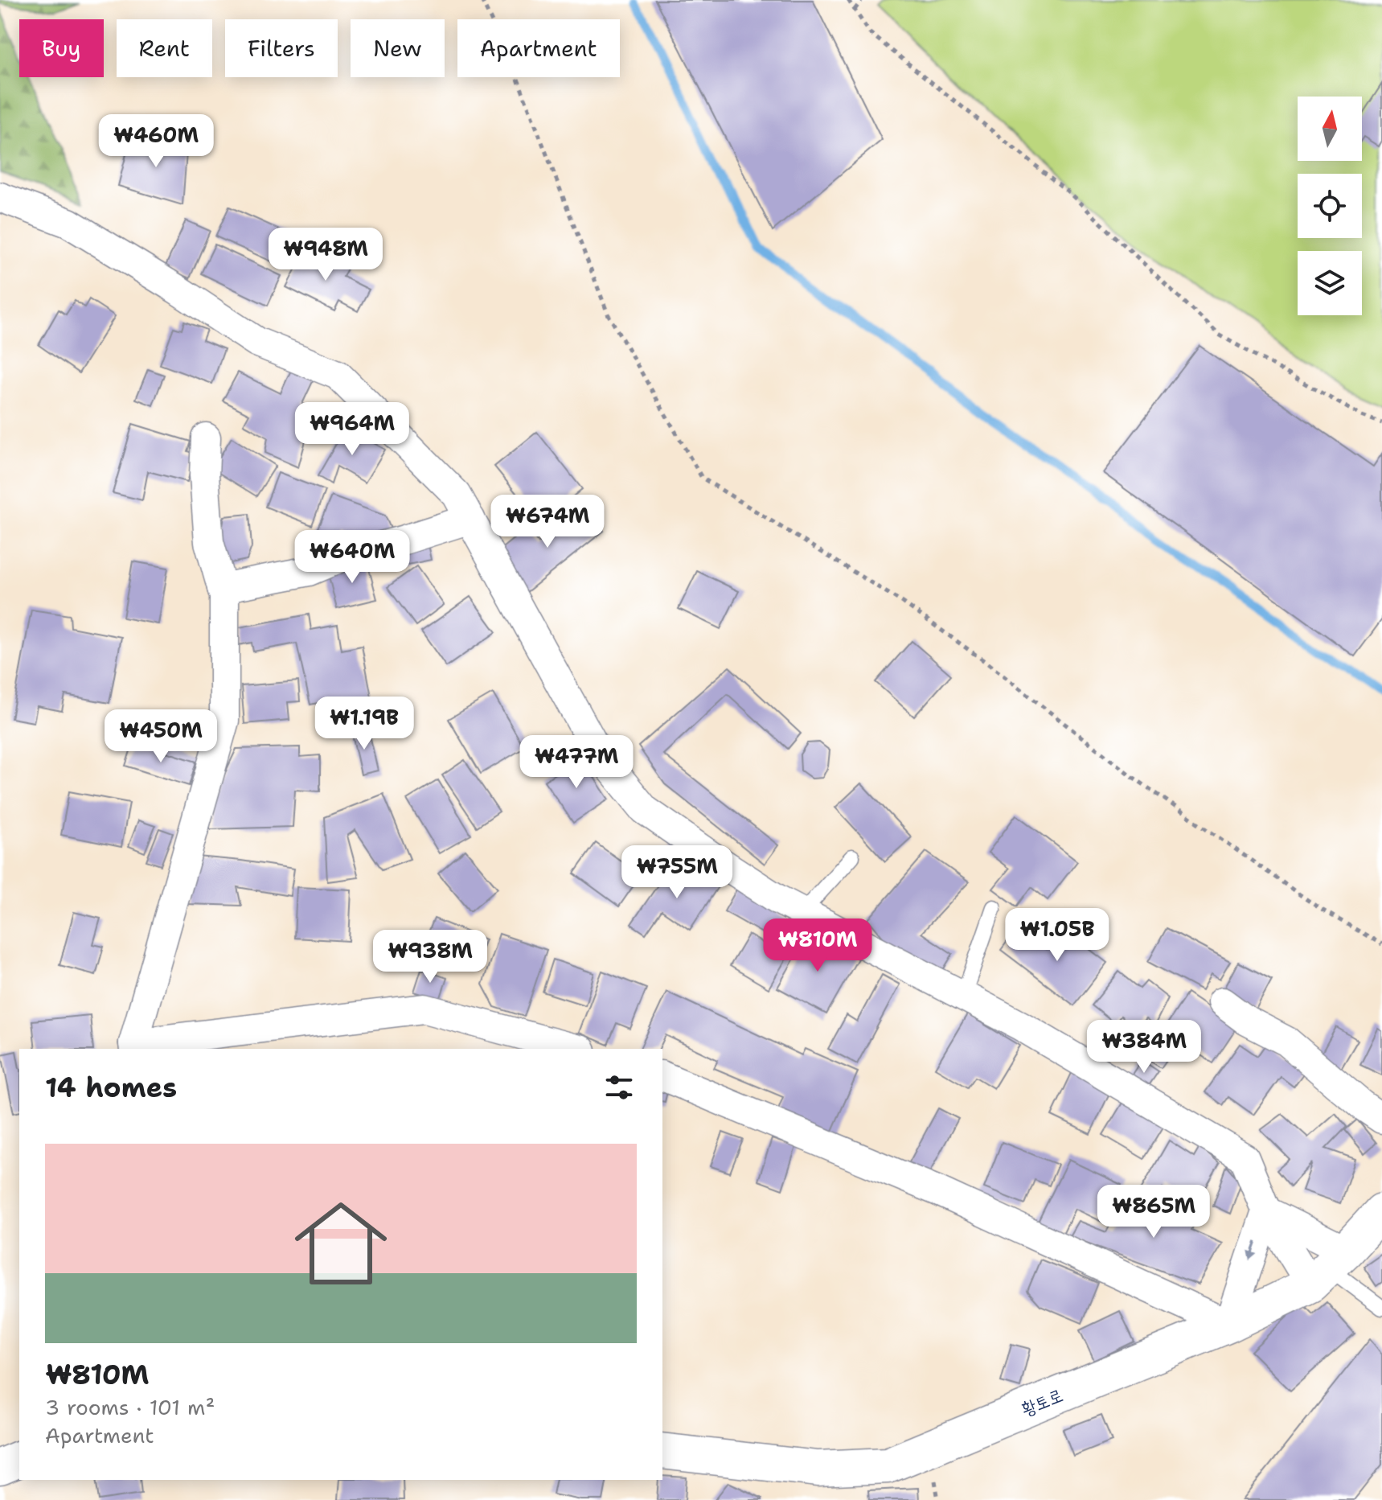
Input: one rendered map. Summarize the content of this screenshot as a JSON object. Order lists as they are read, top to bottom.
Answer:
{
  "streets": {
    "main road": ["황토로"]
  },
  "north": "top",
  "page": {
    "chip": [
      "Buy",
      "Rent",
      "Filters",
      "New",
      "Apartment"
    ],
    "price": [
      "₩460M",
      "₩948M",
      "₩964M",
      "₩674M",
      "₩640M",
      "₩1.19B",
      "₩450M",
      "₩477M",
      "₩755M",
      "₩1.05B",
      "₩810M",
      "₩938M",
      "₩384M",
      "₩865M"
    ],
    "heading": "14 homes",
    "list": [
      {
        "name": "₩810M",
        "note": "3 rooms · 101 m² · Apartment"
      }
    ]
  }
}
